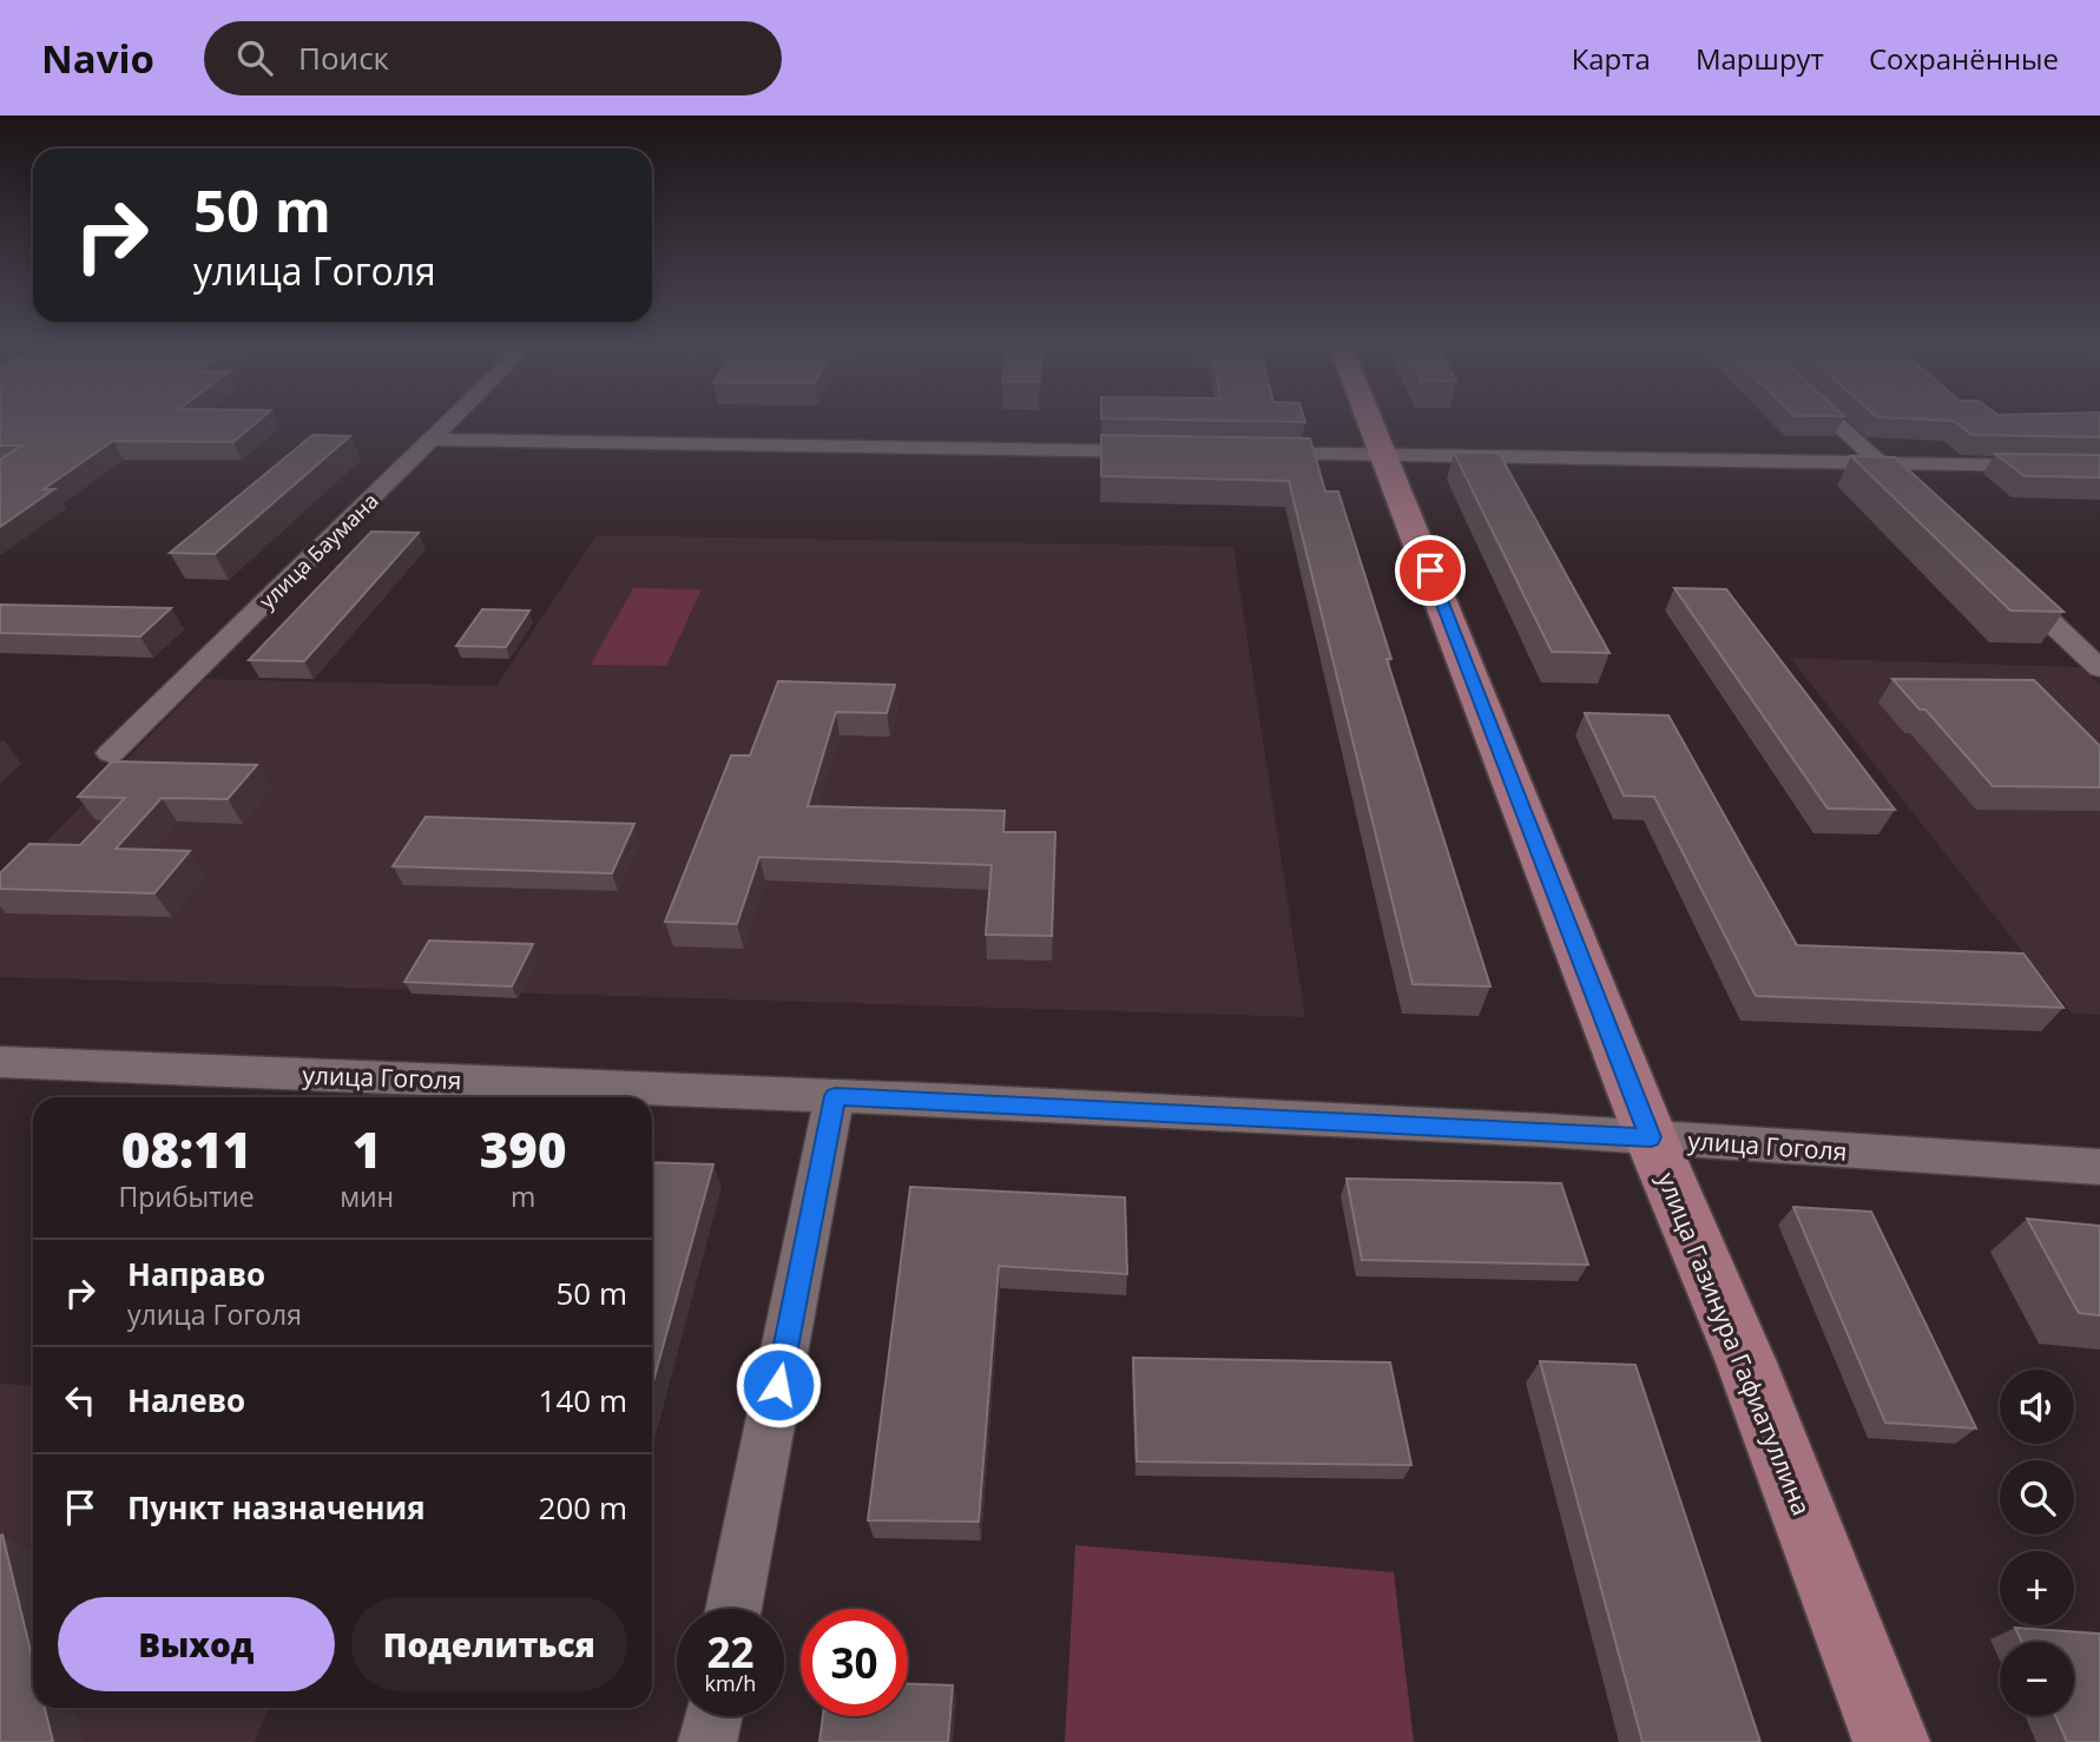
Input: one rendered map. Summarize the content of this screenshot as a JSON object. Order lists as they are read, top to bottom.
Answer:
{
  "streets": {
    "main road": ["улица Газинура Гафиатуллина"],
    "street": ["улица Баумана", "улица Гоголя"]
  },
  "crossings": [
    ["улица Гоголя", "улица Газинура Гафиатуллина"]
  ],
  "page": {
    "header": "Navio",
    "search": "Поиск",
    "nav": ["Карта", "Маршрут", "Сохранённые"],
    "turn": ["50 m", "улица Гоголя"],
    "eta": [
      "08:11",
      "Прибытие",
      "1",
      "мин",
      "390",
      "m"
    ],
    "list": [
      {
        "name": "Направо",
        "note": "улица Гоголя",
        "value": "50 m"
      },
      {
        "name": "Налево",
        "value": "140 m"
      },
      {
        "name": "Пункт назначения",
        "value": "200 m"
      }
    ],
    "map_buttons": ["+", "−"],
    "buttons": ["Выход", "Поделиться"],
    "speed": "22 km/h",
    "limit": "30"
  }
}
